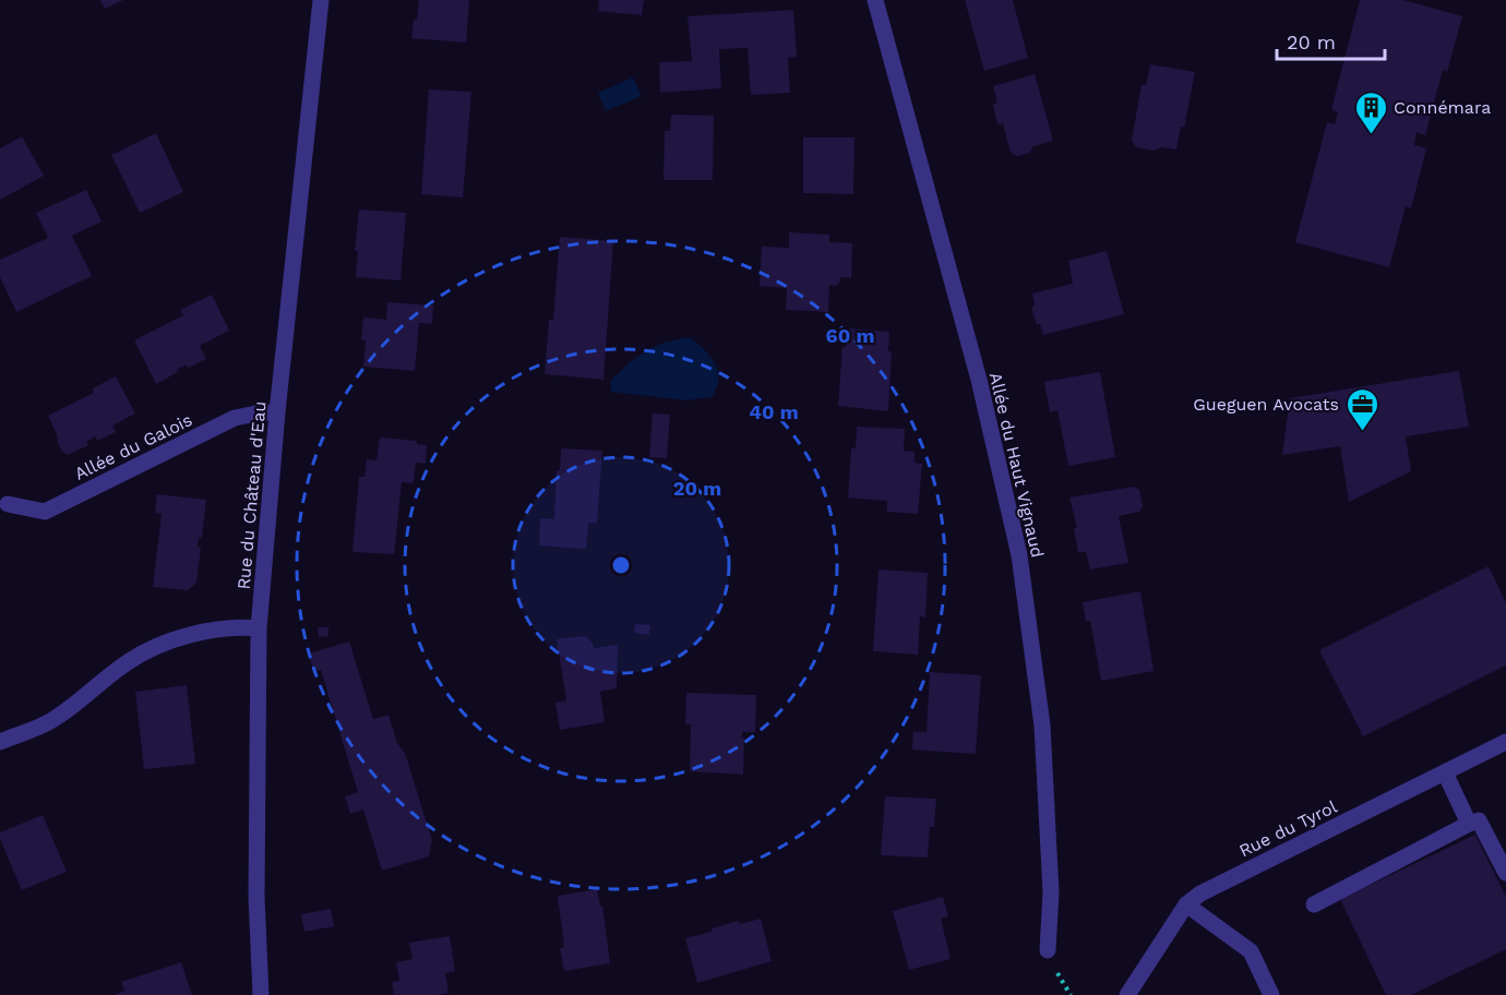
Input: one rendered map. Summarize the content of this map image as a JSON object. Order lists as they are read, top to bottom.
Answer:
{
  "streets": {
    "street": [
      "Allée du Galois",
      "Allée du Haut Vignaud",
      "Rue du Château d'Eau",
      "Rue du Tyrol"
    ]
  },
  "crossings": [
    ["Allée du Galois", "Rue du Château d'Eau"]
  ],
  "places": {
    "building": ["Connémara"],
    "office": ["Gueguen Avocats"]
  },
  "scale_bar": "20 m",
  "rings": ["60 m", "40 m", "20 m"]
}
